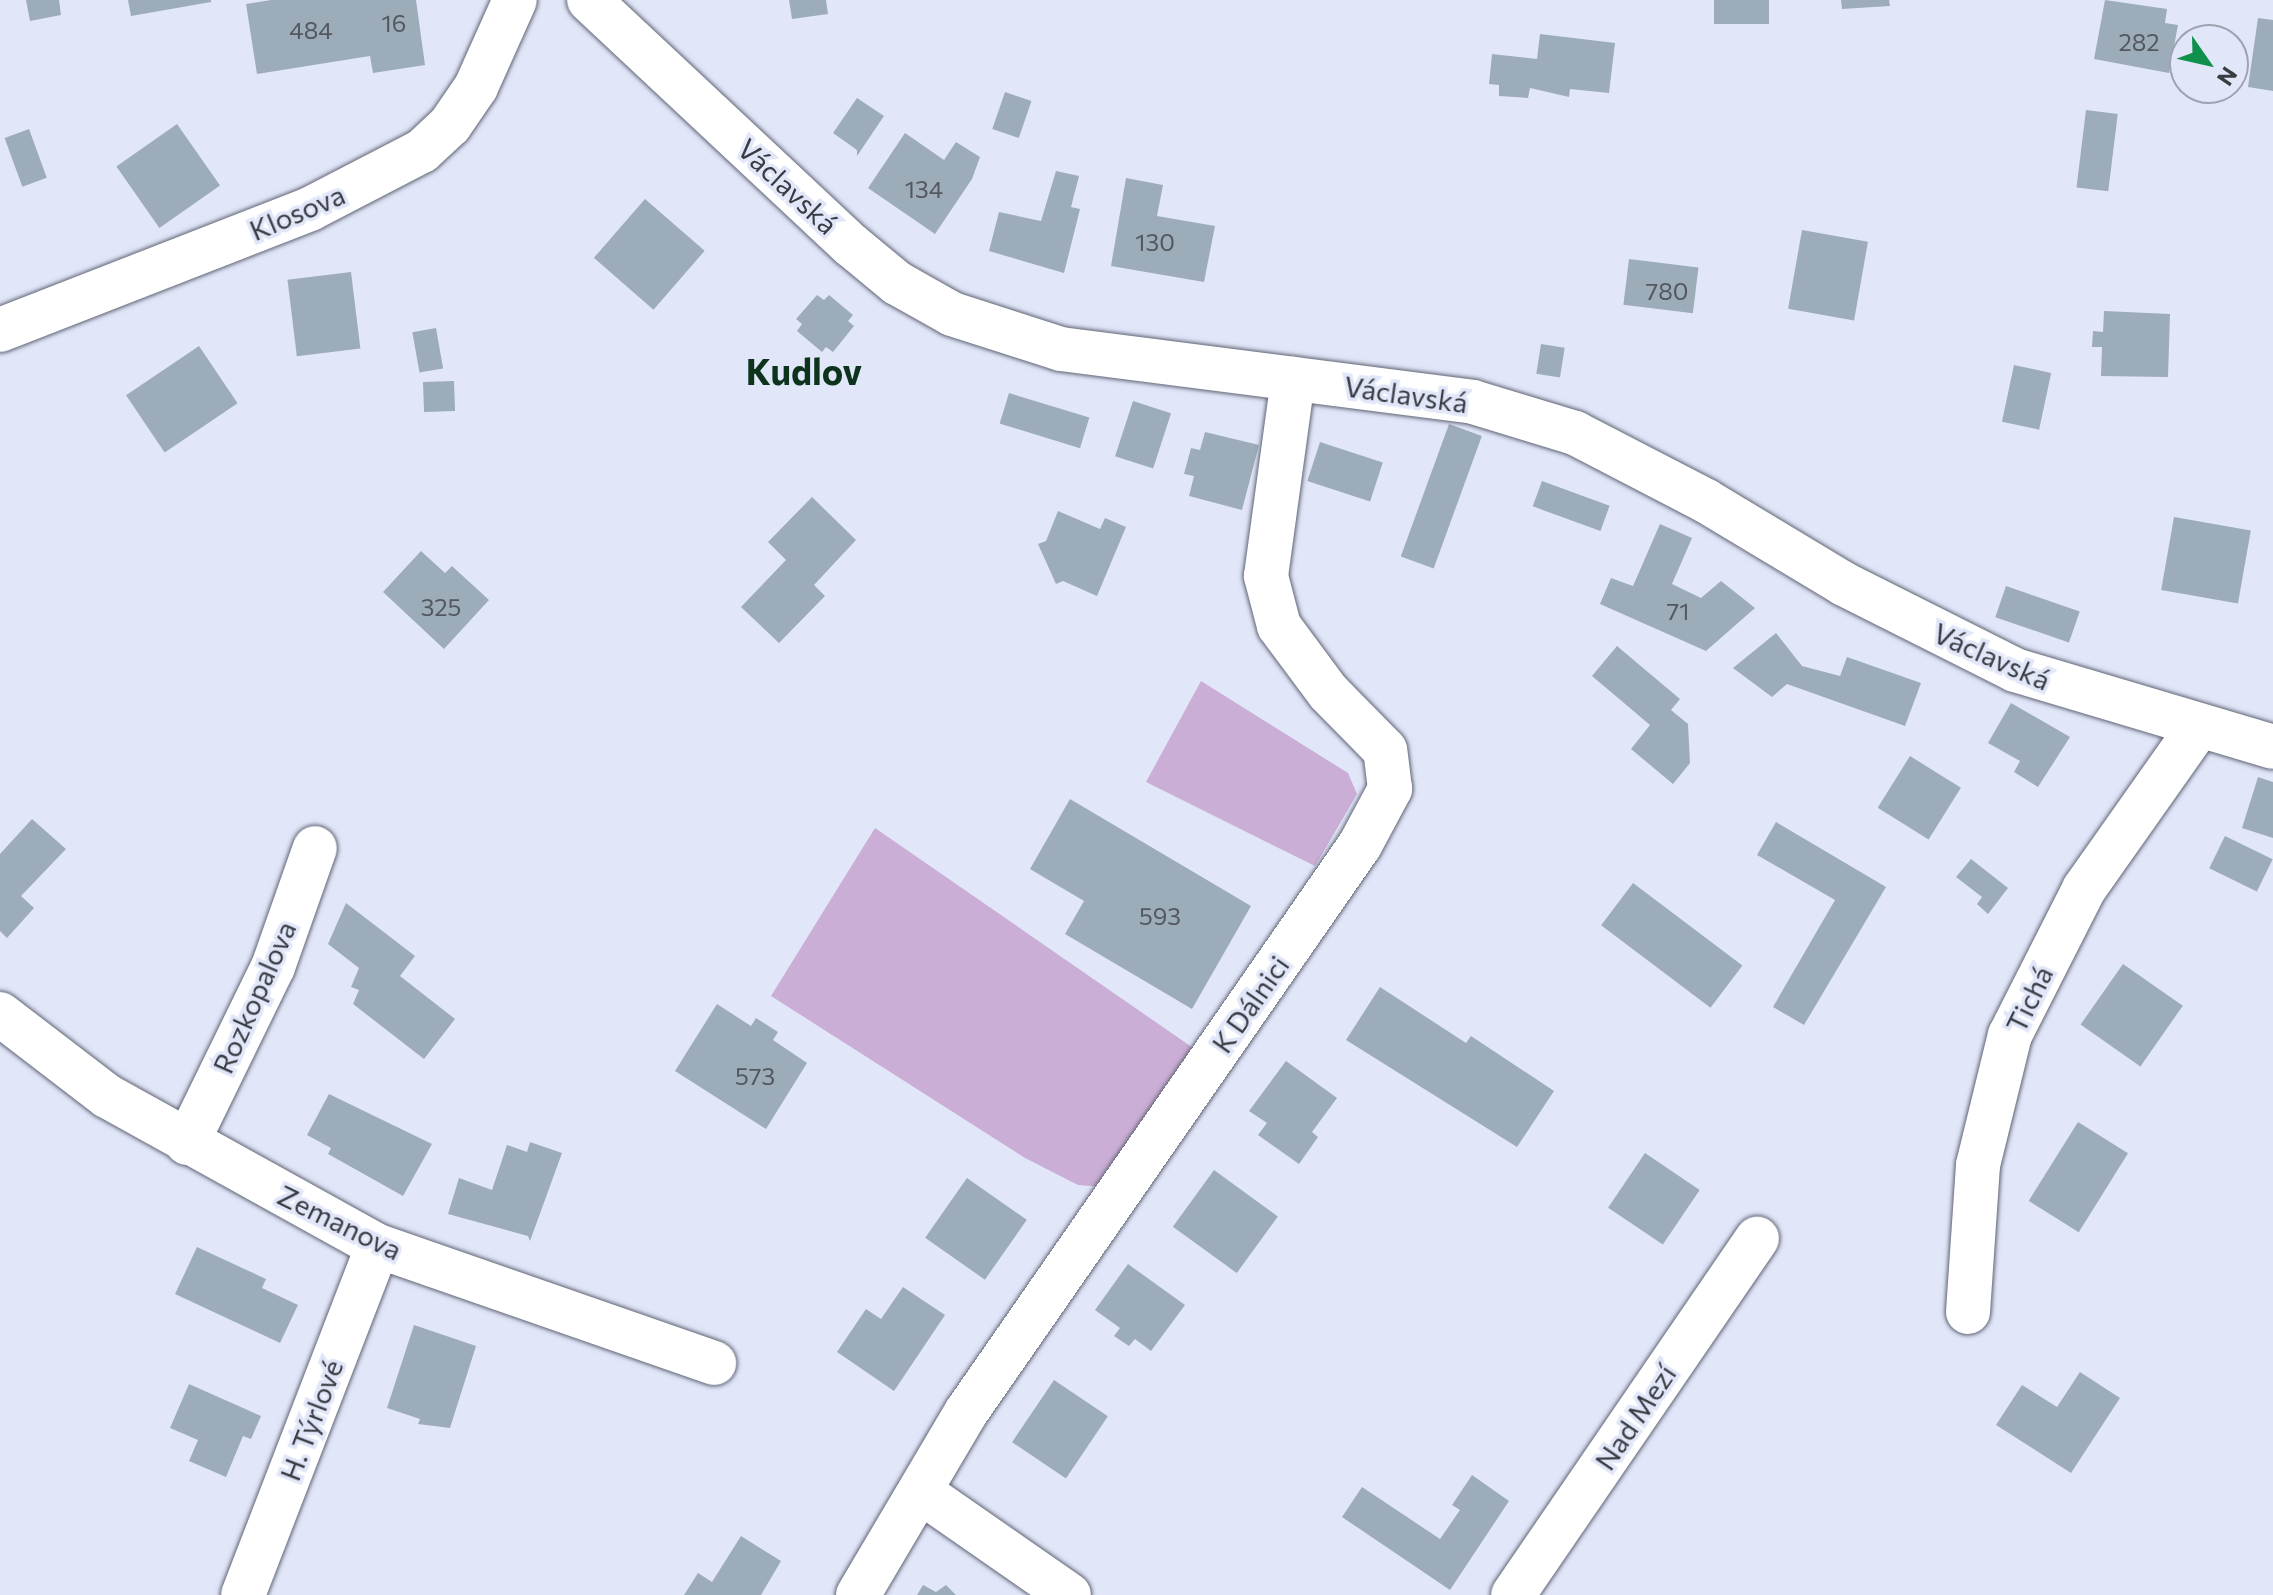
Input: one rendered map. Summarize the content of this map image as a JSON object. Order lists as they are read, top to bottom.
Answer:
{
  "streets": {
    "street": [
      "Václavská",
      "Klosova",
      "Rozkopalova",
      "Tichá",
      "K Dálnici",
      "Zemanova",
      "Nad Mezí",
      "H. Týrlové"
    ]
  },
  "crossings": [
    ["Václavská", "Tichá"],
    ["Václavská", "K Dálnici"],
    ["Rozkopalova", "Zemanova"],
    ["Zemanova", "H. Týrlové"]
  ],
  "districts": ["Kudlov"],
  "house_numbers": [
    "16",
    "484",
    "282",
    "134",
    "130",
    "780",
    "325",
    "71",
    "593",
    "573"
  ],
  "north": "bottom right"
}
